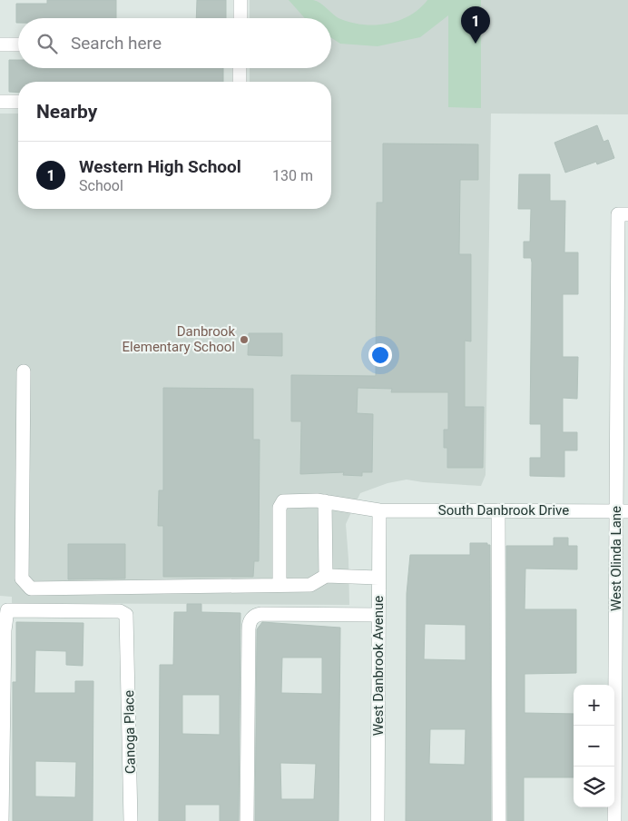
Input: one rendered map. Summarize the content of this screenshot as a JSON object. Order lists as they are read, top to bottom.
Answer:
{
  "streets": {
    "street": [
      "South Danbrook Drive",
      "West Olinda Lane",
      "West Danbrook Avenue",
      "Canoga Place"
    ]
  },
  "crossings": [
    ["South Danbrook Drive", "West Olinda Lane"],
    ["South Danbrook Drive", "West Danbrook Avenue"]
  ],
  "places": ["Danbrook Elementary School"],
  "page": {
    "pins": "1",
    "search": "Search here",
    "heading": "Nearby",
    "list": [
      {
        "mark": "1",
        "name": "Western High School",
        "note": "School",
        "value": "130 m"
      }
    ],
    "map_buttons": ["+", "−"]
  }
}
